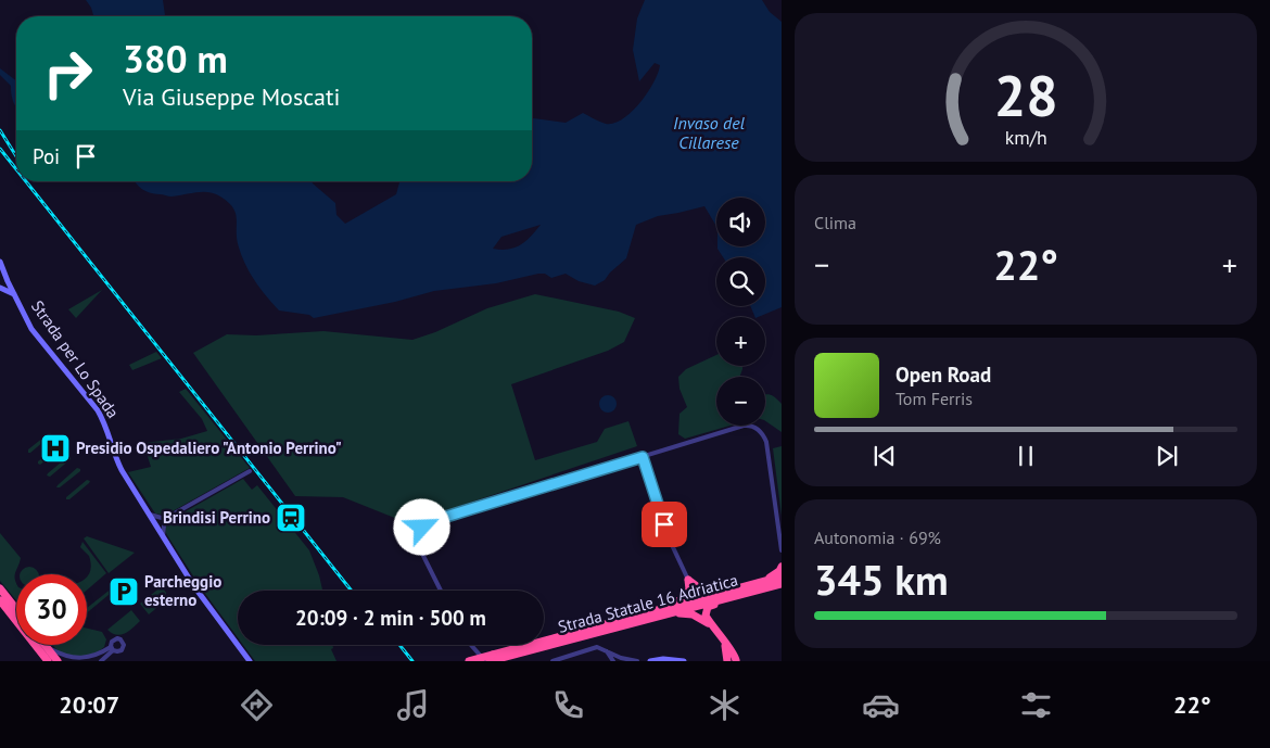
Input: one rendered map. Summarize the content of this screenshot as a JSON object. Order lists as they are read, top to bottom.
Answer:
{
  "streets": {
    "highway": ["Strada Statale 16 Adriatica"],
    "street": ["Strada per Lo Spada"]
  },
  "water": ["Invaso del Cillarese"],
  "places": {
    "hospital": ["Presidio Ospedaliero \"Antonio Perrino\""],
    "station": ["Brindisi Perrino"],
    "parking": ["Parcheggio esterno"]
  },
  "page": {
    "turn": ["380 m", "Via Giuseppe Moscati"],
    "then": "Poi",
    "tile": [
      "Clima",
      ["Autonomia · 69%", "345 km"]
    ],
    "map_buttons": ["+", "−"],
    "heat": ["−", "22°", "+"],
    "song": ["Open Road", "Tom Ferris"],
    "limit": "30",
    "trip": "20:09 · 2 min · 500 m",
    "tabs": ["20:07", "22°"],
    "gauge": ["28", "km/h"]
  }
}
